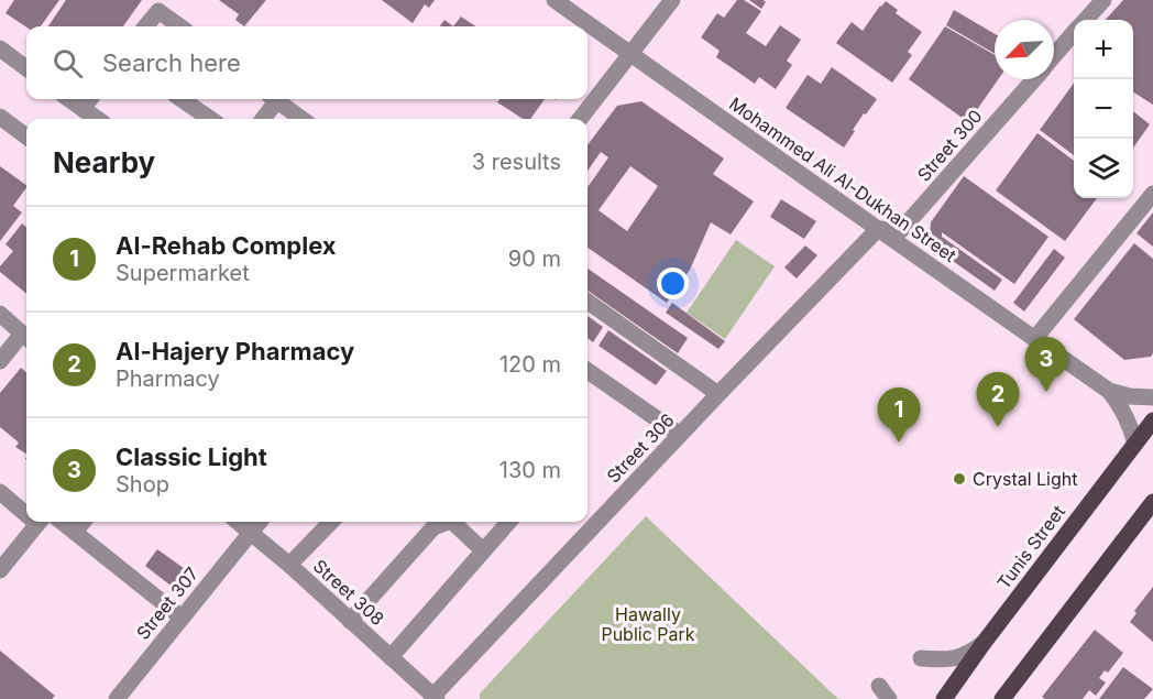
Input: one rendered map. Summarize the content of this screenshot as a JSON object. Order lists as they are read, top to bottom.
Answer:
{
  "streets": {
    "main road": ["Tunis Street"],
    "street": [
      "Street 300",
      "Mohammed Ali Al-Dukhan Street",
      "Street 306",
      "Street 308",
      "Street 307"
    ]
  },
  "crossings": [
    ["Street 300", "Mohammed Ali Al-Dukhan Street"],
    ["Street 300", "Street 306"],
    ["Mohammed Ali Al-Dukhan Street", "Street 306"],
    ["Mohammed Ali Al-Dukhan Street", "Tunis Street"],
    ["Street 306", "Street 308"],
    ["Street 308", "Street 307"]
  ],
  "parks": ["Hawally Public Park"],
  "places": ["Crystal Light"],
  "north": "bottom left",
  "page": {
    "map_buttons": ["+", "−"],
    "search": "Search here",
    "heading": ["Nearby", "3 results"],
    "list": [
      {
        "mark": "1",
        "name": "Al-Rehab Complex",
        "note": "Supermarket",
        "value": "90 m"
      },
      {
        "mark": "2",
        "name": "Al-Hajery Pharmacy",
        "note": "Pharmacy",
        "value": "120 m"
      },
      {
        "mark": "3",
        "name": "Classic Light",
        "note": "Shop",
        "value": "130 m"
      }
    ],
    "pins": ["3", "2", "1"]
  }
}
